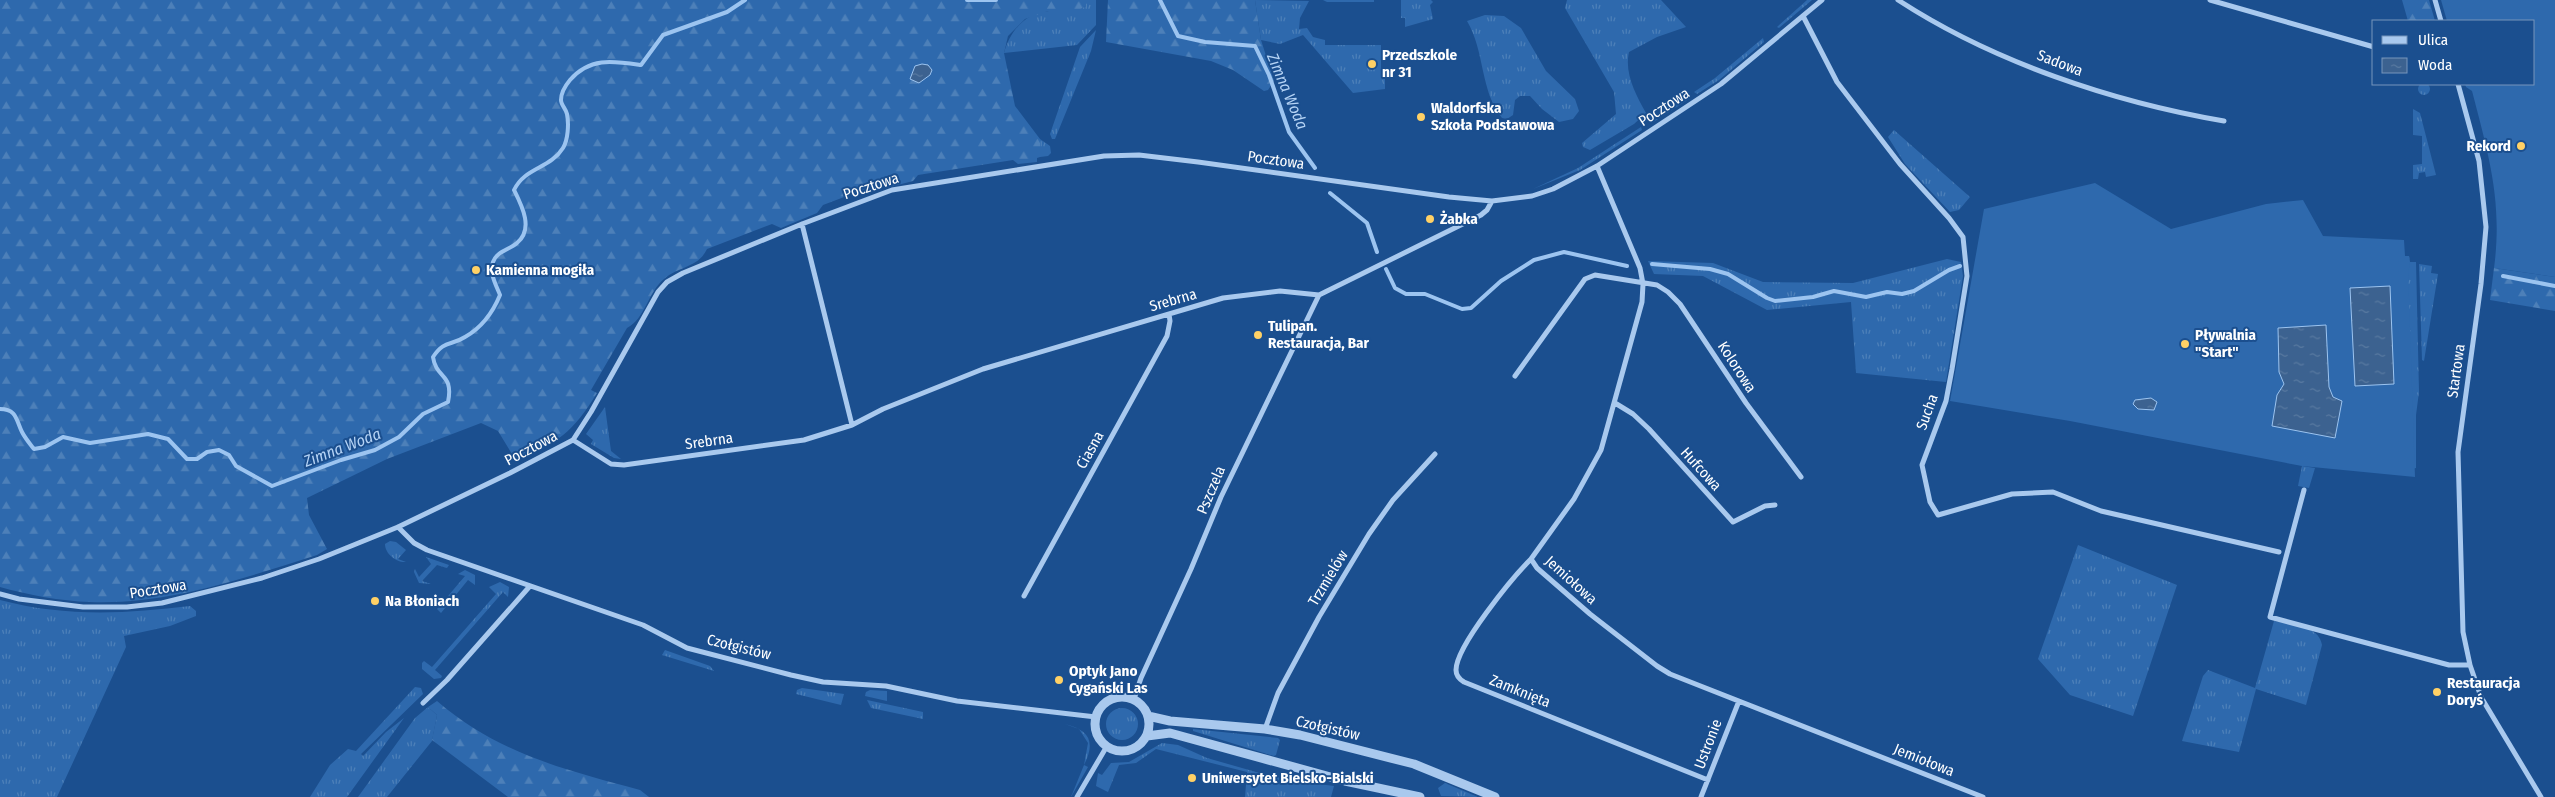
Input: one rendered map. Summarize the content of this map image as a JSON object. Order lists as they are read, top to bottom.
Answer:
{
  "streets": {
    "street": [
      "Sadowa",
      "Pocztowa",
      "Srebrna",
      "Kolorowa",
      "Startowa",
      "Sucha",
      "Ciasna",
      "Hufcowa",
      "Pszczela",
      "Trzmielów",
      "Jemiołowa",
      "Czołgistów",
      "Zamknięta",
      "Ustronie"
    ]
  },
  "crossings": [
    ["Pocztowa", "Srebrna"],
    ["Pocztowa", "Sucha"],
    ["Pocztowa", "Jemiołowa"],
    ["Pocztowa", "Czołgistów"],
    ["Srebrna", "Ciasna"],
    ["Srebrna", "Pszczela"],
    ["Kolorowa", "Jemiołowa"],
    ["Hufcowa", "Jemiołowa"],
    ["Pszczela", "Czołgistów"],
    ["Trzmielów", "Czołgistów"],
    ["Jemiołowa", "Zamknięta"],
    ["Jemiołowa", "Ustronie"],
    ["Zamknięta", "Ustronie"]
  ],
  "water": ["Zimna Woda"],
  "places": [
    "Przedszkole nr 31",
    "Waldorfska Szkoła Podstawowa",
    "Rekord",
    "Żabka",
    "Kamienna mogiła",
    "Tulipan. Restauracja, Bar",
    "Pływalnia \"Start\"",
    "Na Błoniach",
    "Optyk Jano Cygański Las",
    "Restauracja Doryś",
    "Uniwersytet Bielsko-Bialski"
  ],
  "legend": ["Ulica", "Woda"]
}
